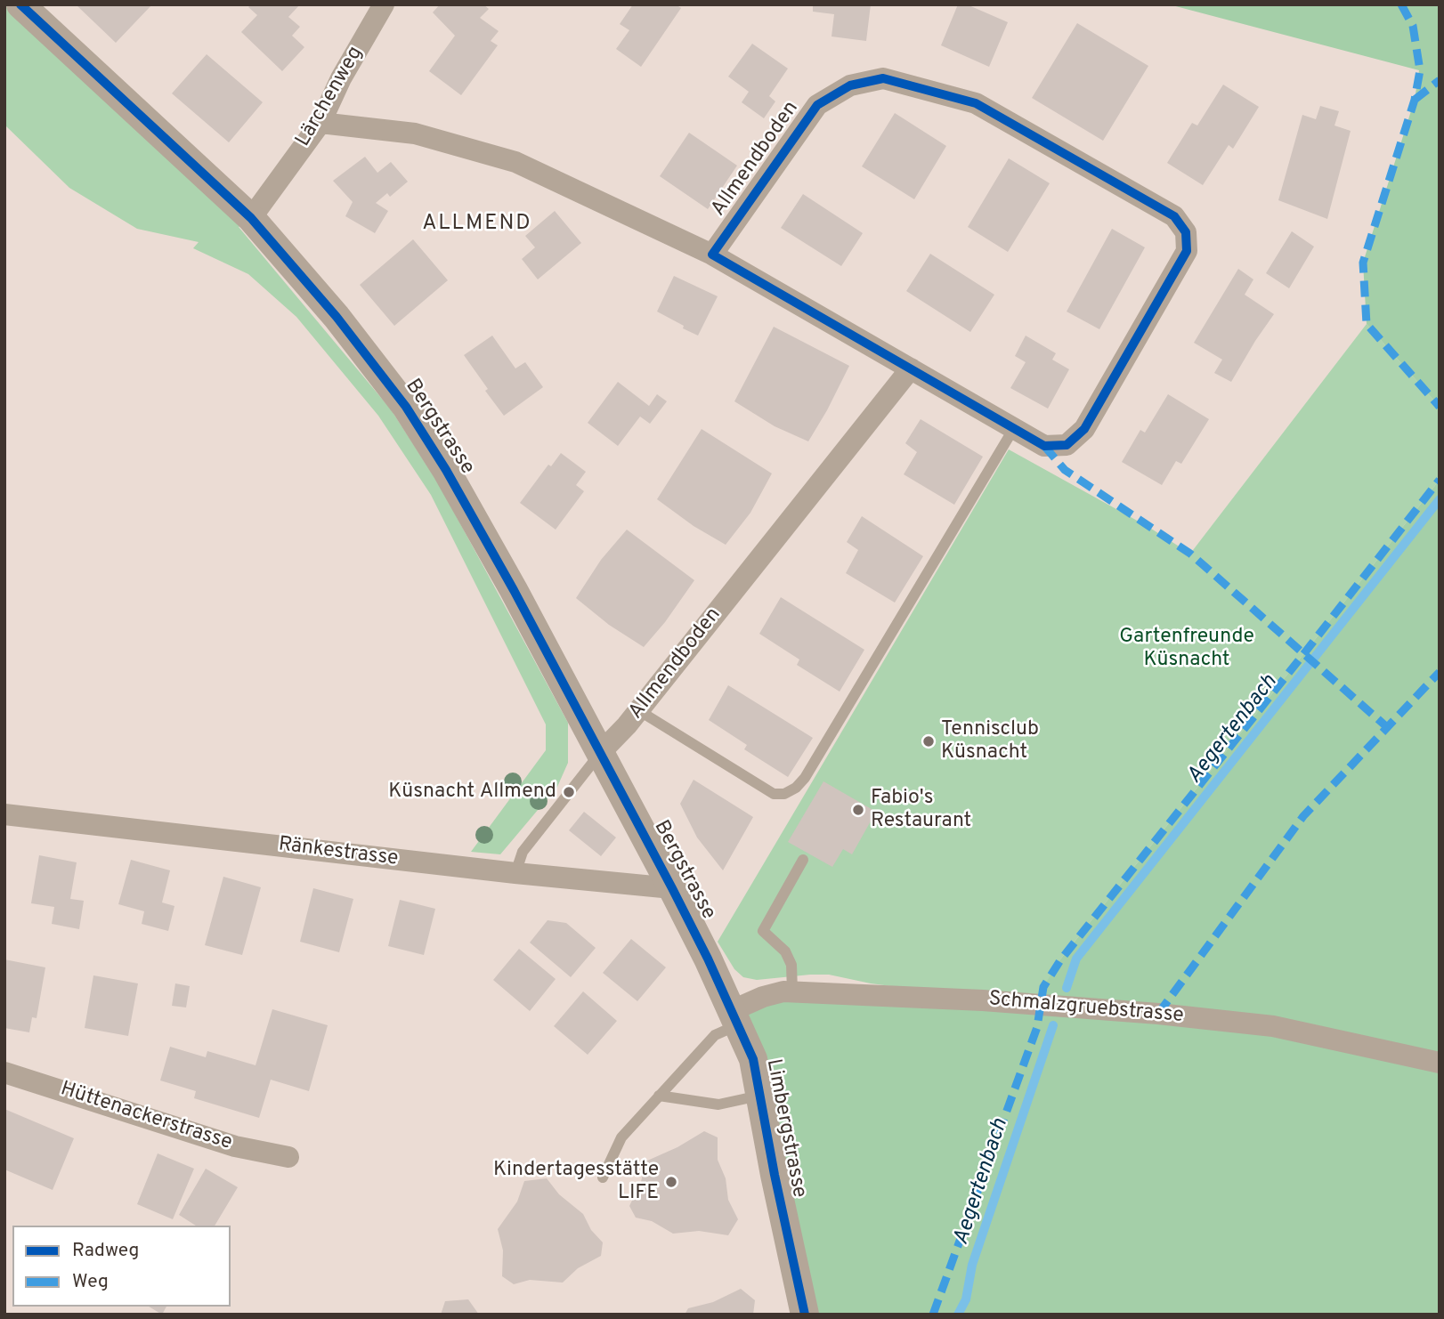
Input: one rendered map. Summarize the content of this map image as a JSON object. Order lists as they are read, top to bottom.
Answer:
{
  "streets": {
    "street": [
      "Lärchenweg",
      "Allmendboden",
      "Bergstrasse",
      "Ränkestrasse",
      "Schmalzgruebstrasse",
      "Hüttenackerstrasse",
      "Limbergstrasse"
    ]
  },
  "crossings": [
    ["Lärchenweg", "Allmendboden"],
    ["Lärchenweg", "Bergstrasse"],
    ["Allmendboden", "Bergstrasse"],
    ["Bergstrasse", "Ränkestrasse"],
    ["Bergstrasse", "Limbergstrasse"],
    ["Schmalzgruebstrasse", "Limbergstrasse"]
  ],
  "districts": ["ALLMEND"],
  "water": ["Aegertenbach"],
  "parks": ["Gartenfreunde Küsnacht"],
  "places": [
    "Tennisclub Küsnacht",
    "Küsnacht Allmend",
    "Fabio's Restaurant",
    "Kindertagesstätte LIFE"
  ],
  "legend": ["Radweg", "Weg"]
}
